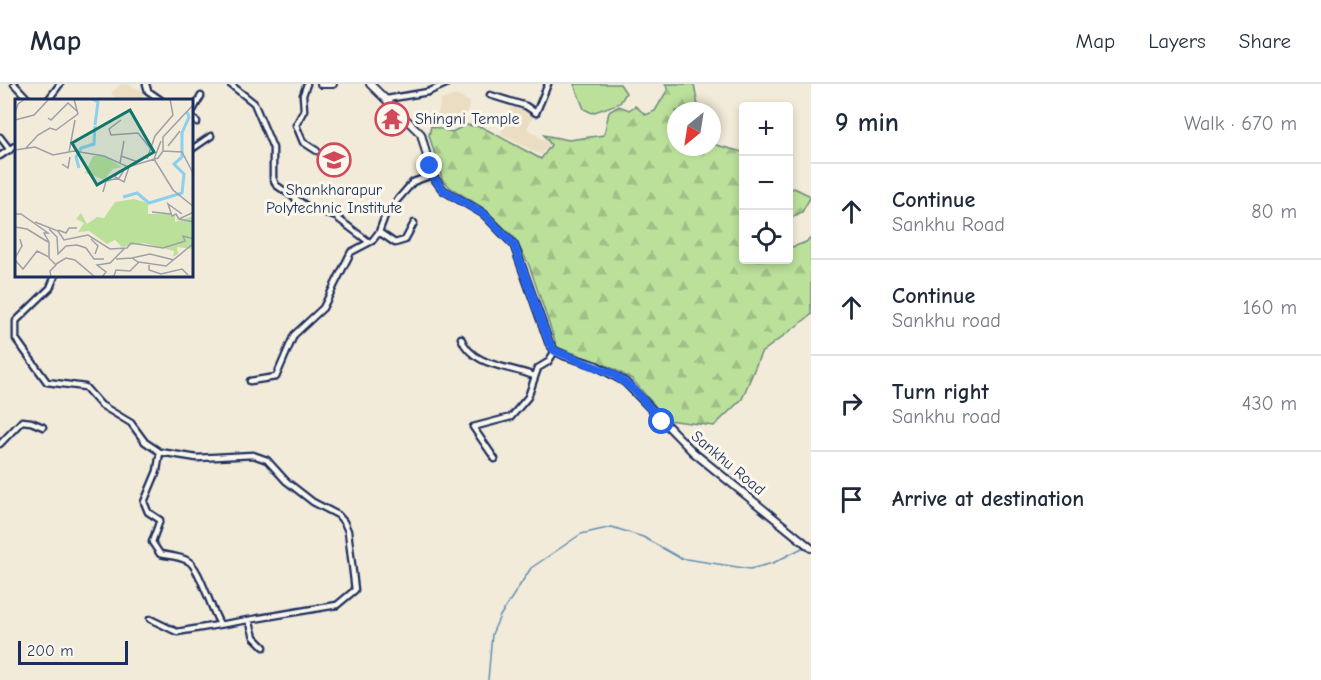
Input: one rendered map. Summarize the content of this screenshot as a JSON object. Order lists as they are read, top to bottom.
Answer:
{
  "streets": {
    "main road": ["Sankhu Road"]
  },
  "places": {
    "temple": ["Shingni Temple"],
    "school or university": ["Shankharapur Polytechnic Institute"]
  },
  "scale_bar": "200 m",
  "north": "bottom left",
  "page": {
    "header": "Map",
    "nav": ["Map", "Layers", "Share"],
    "heading": ["9 min", "Walk · 670 m"],
    "map_buttons": ["+", "−"],
    "list": [
      ["Continue", "Sankhu Road", "80 m"],
      ["Continue", "Sankhu road", "160 m"],
      ["Turn right", "Sankhu road", "430 m"],
      "Arrive at destination"
    ],
    "scale": "200 m"
  }
}
